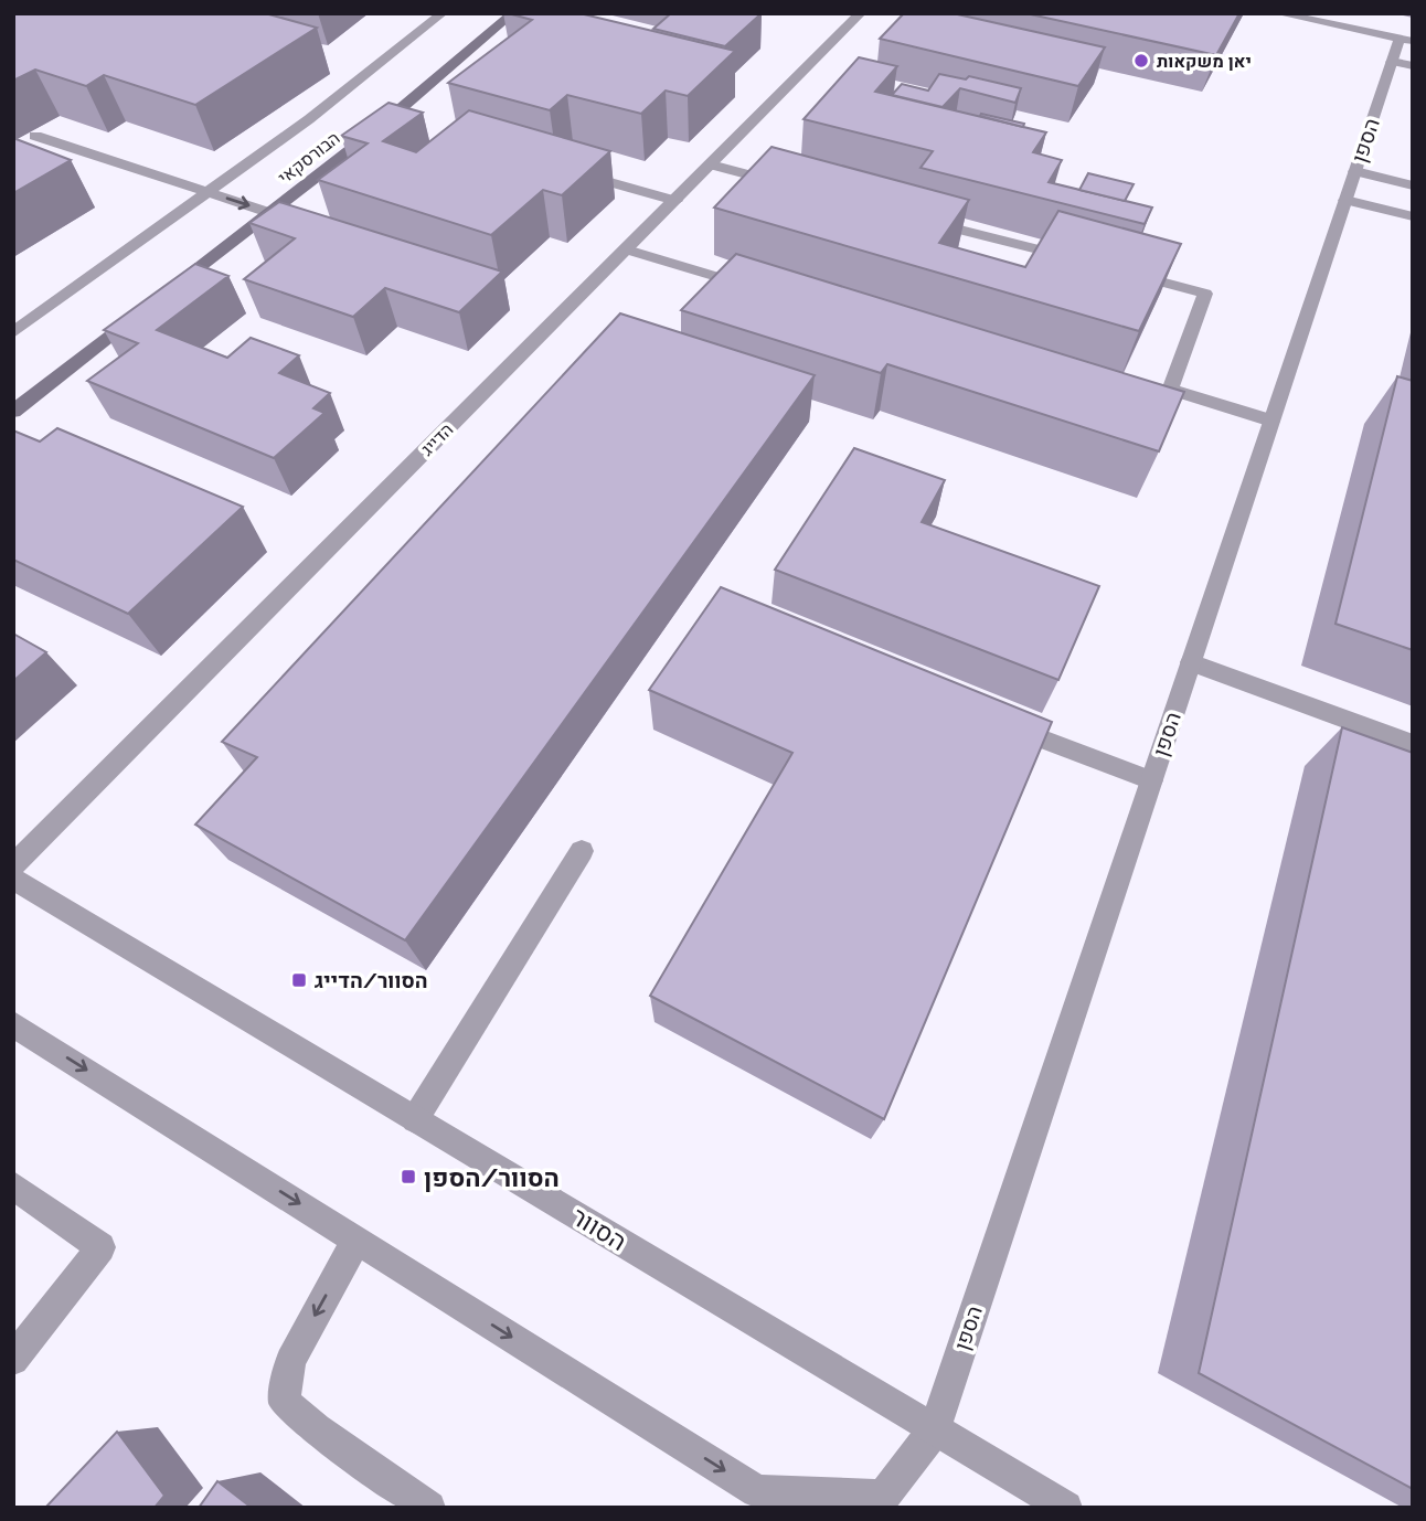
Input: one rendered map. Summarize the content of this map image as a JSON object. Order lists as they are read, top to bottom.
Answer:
{
  "streets": {
    "street": [
      "הספן",
      "הבורסקאי",
      "הדייג",
      "הסוור"
    ]
  },
  "crossings": [
    ["הספן", "הסוור"]
  ],
  "places": {
    "other": ["יאן משקאות"],
    "transit": ["הסוור/הדייג", "הסוור/הספן"]
  }
}
